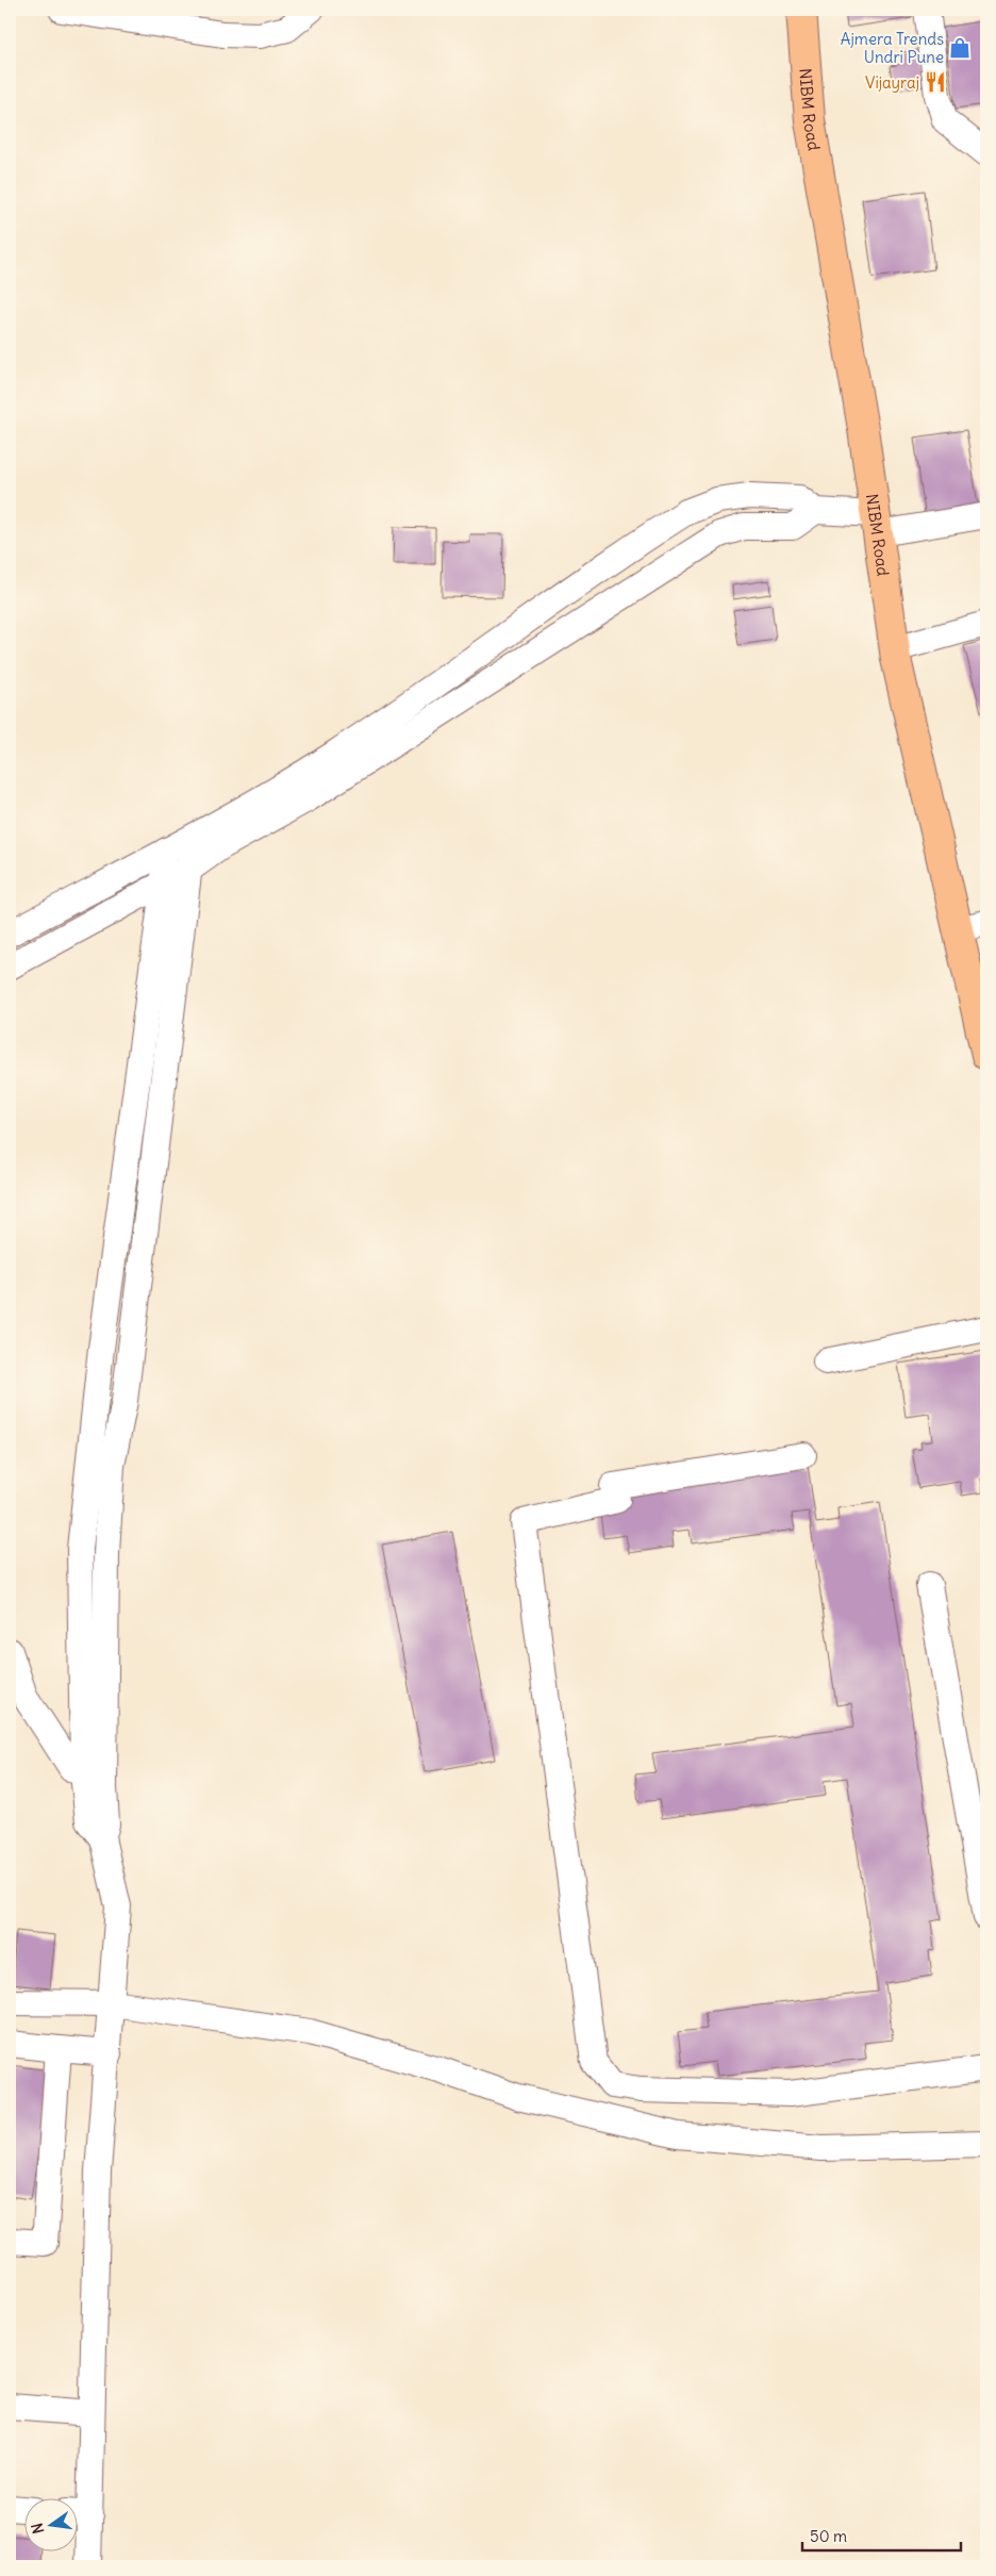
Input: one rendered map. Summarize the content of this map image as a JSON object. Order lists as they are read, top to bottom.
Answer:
{
  "streets": {
    "main road": ["NIBM Road"]
  },
  "places": {
    "shop": ["Ajmera Trends Undri Pune"],
    "restaurant": ["Vijayraj"]
  },
  "scale_bar": "50 m",
  "north": "left"
}
